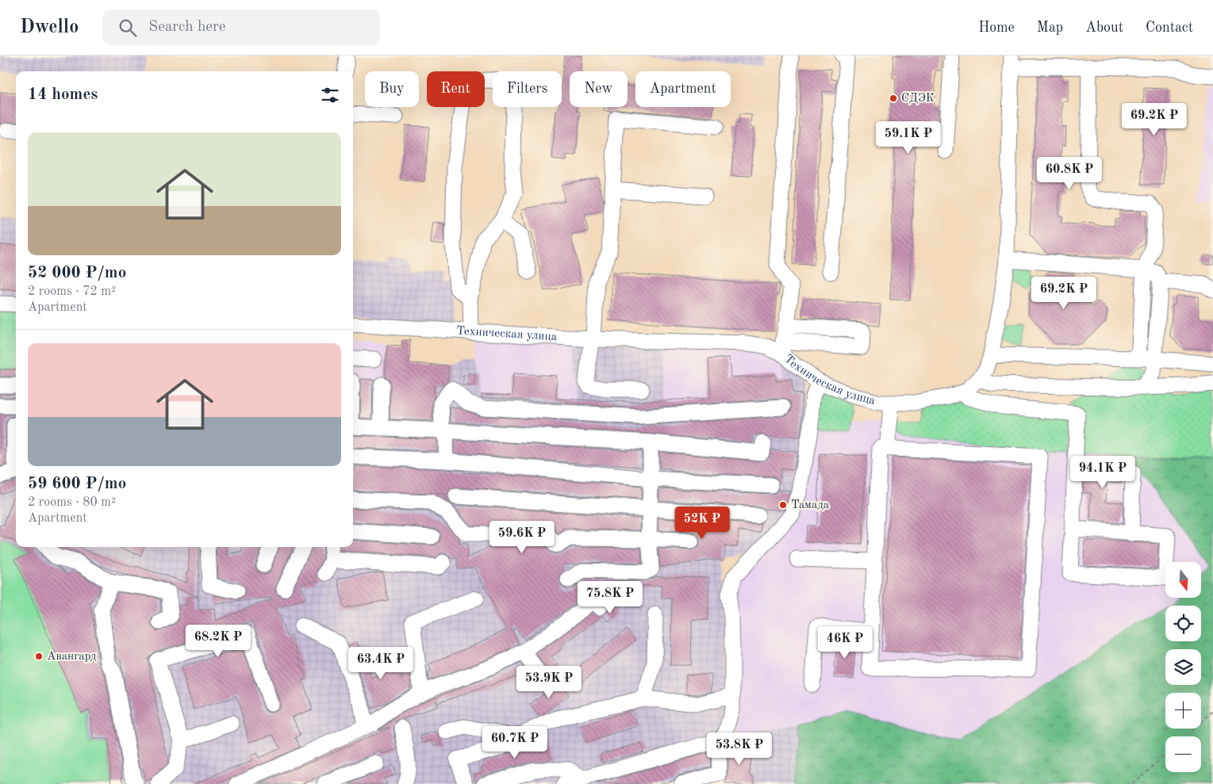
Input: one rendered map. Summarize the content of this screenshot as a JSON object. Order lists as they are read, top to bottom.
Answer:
{
  "streets": {
    "street": ["Техническая улица"]
  },
  "places": ["СДЭК", "Тамада", "Авангард"],
  "north": "bottom",
  "page": {
    "header": "Dwello",
    "search": "Search here",
    "nav": [
      "Home",
      "Map",
      "About",
      "Contact"
    ],
    "chip": [
      "Buy",
      "Rent",
      "Filters",
      "New",
      "Apartment"
    ],
    "heading": "14 homes",
    "price": [
      "69.2K ₽",
      "59.1K ₽",
      "60.8K ₽",
      "69.2K ₽",
      "94.1K ₽",
      "52K ₽",
      "59.6K ₽",
      "75.8K ₽",
      "68.2K ₽",
      "46K ₽",
      "63.4K ₽",
      "53.9K ₽",
      "60.7K ₽",
      "53.8K ₽"
    ],
    "list": [
      {
        "name": "52 000 ₽/mo",
        "note": "2 rooms · 72 m² · Apartment"
      },
      {
        "name": "59 600 ₽/mo",
        "note": "2 rooms · 80 m² · Apartment"
      }
    ],
    "map_buttons": ["+", "−"]
  }
}
